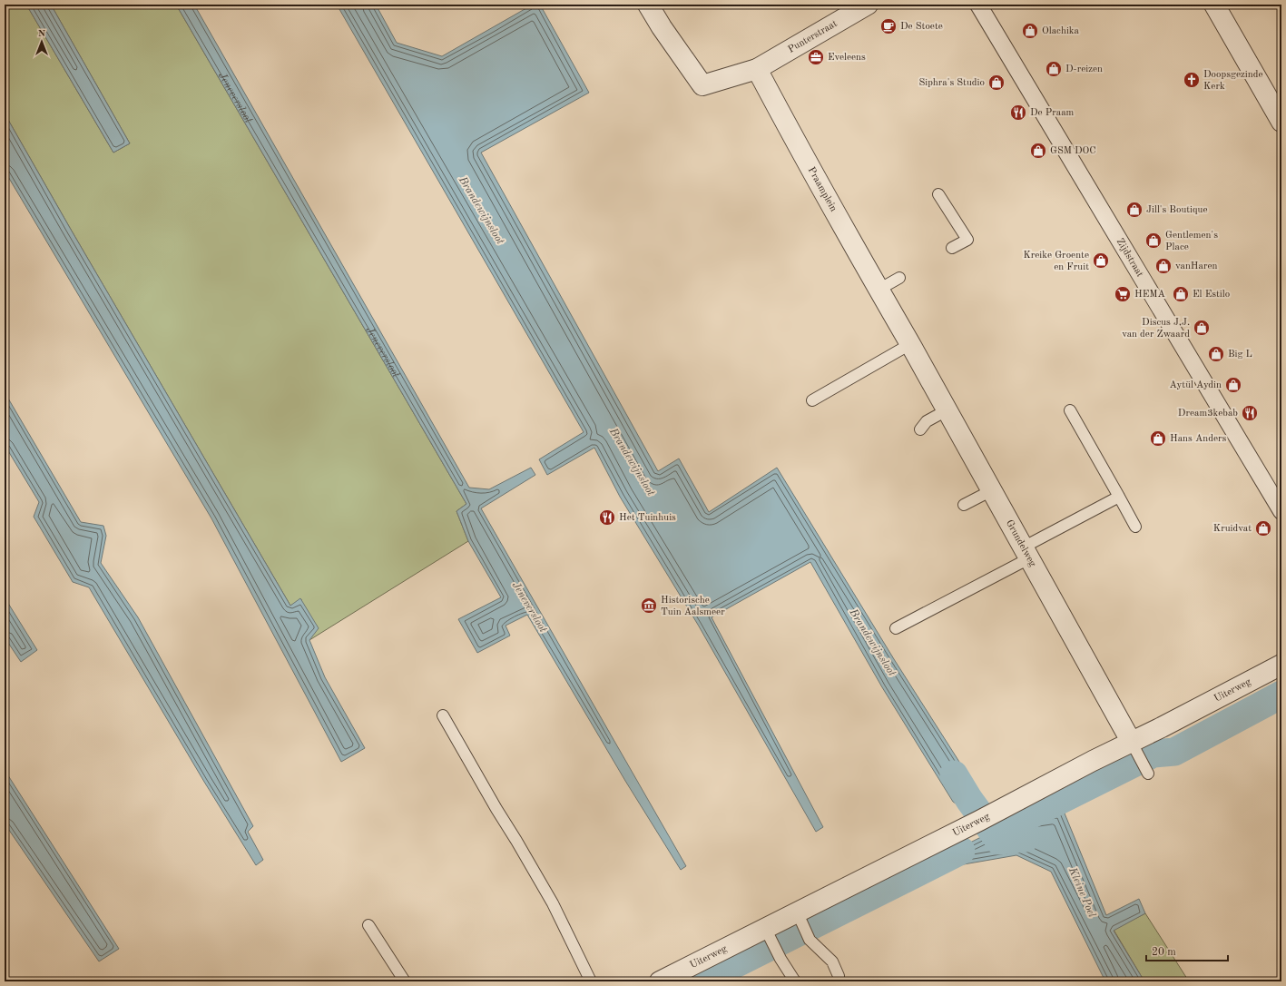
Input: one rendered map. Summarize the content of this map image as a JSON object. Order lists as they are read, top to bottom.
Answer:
{
  "streets": {
    "street": [
      "Punterstraat",
      "Praamplein",
      "Zijdstraat",
      "Grundelweg",
      "Uiterweg"
    ]
  },
  "crossings": [
    ["Punterstraat", "Praamplein"],
    ["Praamplein", "Grundelweg"],
    ["Grundelweg", "Uiterweg"]
  ],
  "water": ["Jeneversloot", "Brandewijnsloot", "Kleine Poel"],
  "places": {
    "cafe": ["De Stoete"],
    "shop": [
      "Olachika",
      "D-reizen",
      "Siphra's Studio",
      "GSM DOC",
      "Jill's Boutique",
      "Gentlemen's Place",
      "Kreike Groente en Fruit",
      "vanHaren",
      "El Estilo",
      "Discus J.J. van der Zwaard",
      "Big L",
      "Aytül Aydin",
      "Hans Anders",
      "Kruidvat"
    ],
    "office": ["Eveleens"],
    "church": ["Doopsgezinde Kerk"],
    "restaurant": ["De Praam", "Dream3kebab", "Het Tuinhuis"],
    "supermarket": ["HEMA"],
    "museum": ["Historische Tuin Aalsmeer"]
  },
  "scale_bar": "20 m",
  "north": "top"
}
